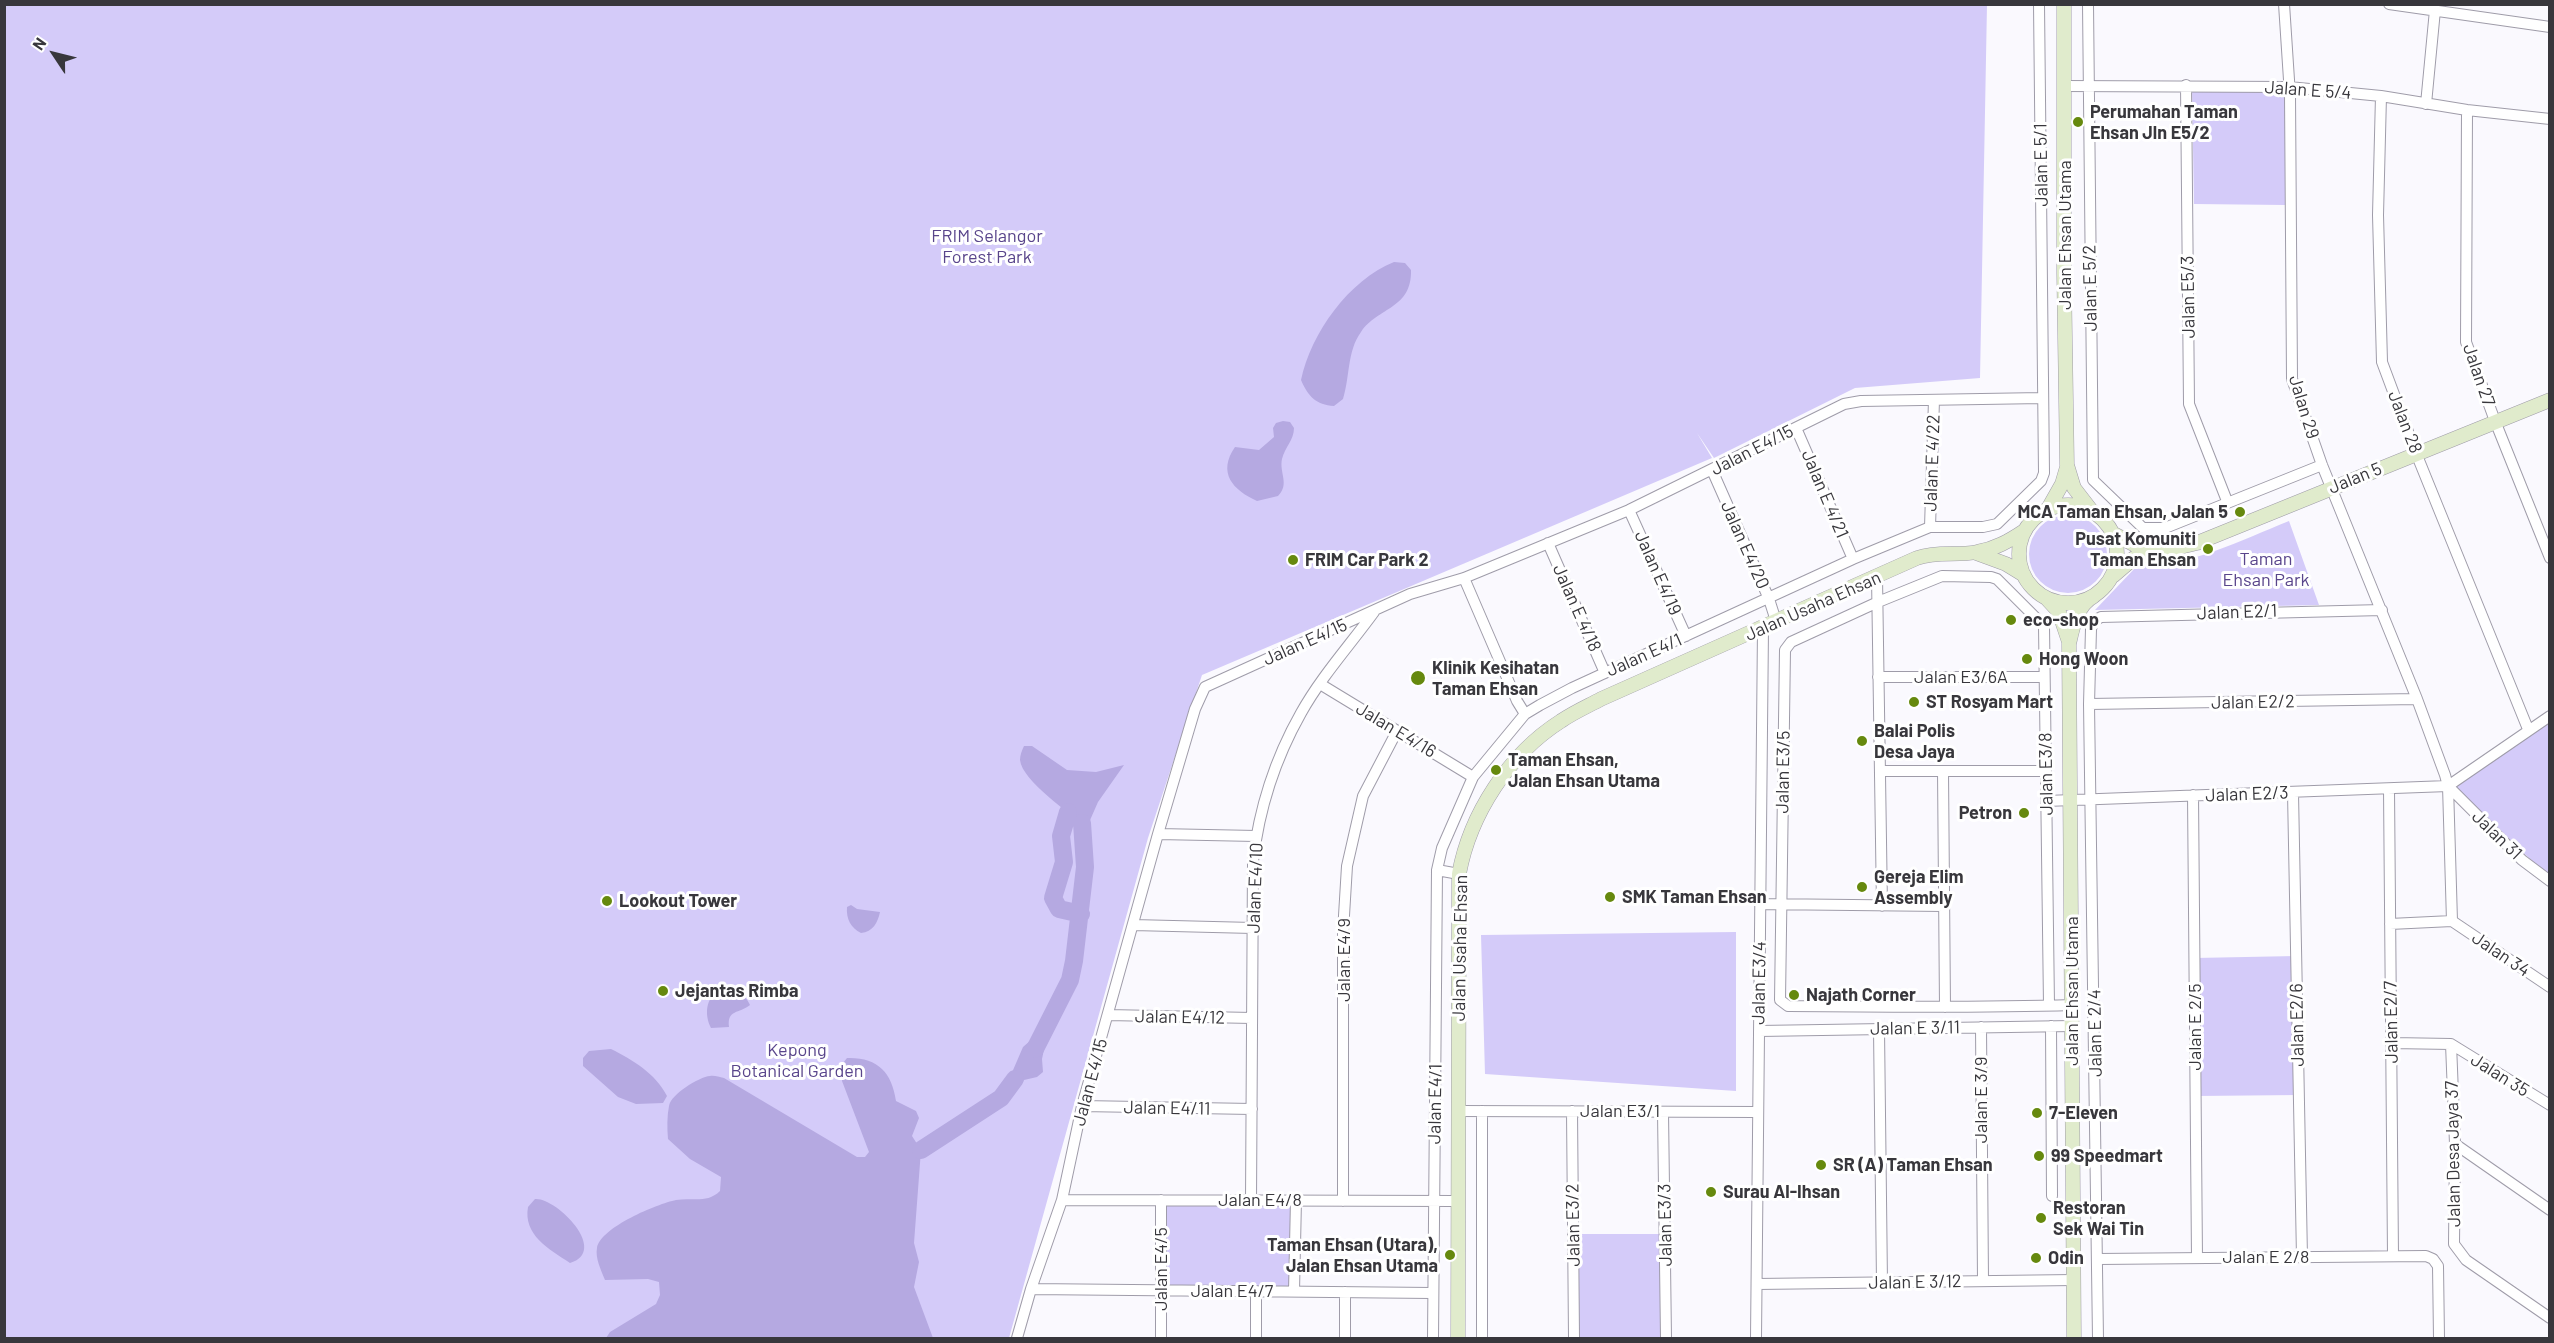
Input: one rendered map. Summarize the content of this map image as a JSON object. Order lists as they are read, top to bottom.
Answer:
{
  "streets": {
    "street": [
      "Jalan E 5/4",
      "Jalan E 5/1",
      "Jalan Ehsan Utama",
      "Jalan E 5/2",
      "Jalan E5/3",
      "Jalan 27",
      "Jalan 29",
      "Jalan 28",
      "Jalan E4/15",
      "Jalan E 4/22",
      "Jalan 5",
      "Jalan E 4/21",
      "Jalan E4/20",
      "Jalan E4/19",
      "Jalan Usaha Ehsan",
      "Jalan E 4/18",
      "Jalan E2/1",
      "Jalan E4/1",
      "Jalan E3/6A",
      "Jalan E2/2",
      "Jalan E4/16",
      "Jalan E3/5",
      "Jalan E3/8",
      "Jalan E2/3",
      "Jalan 31",
      "Jalan E4/10",
      "Jalan 34",
      "Jalan E4/9",
      "Jalan E3/4",
      "Jalan E4/12",
      "Jalan E2/7",
      "Jalan E2/6",
      "Jalan E 2/5",
      "Jalan E 3/11",
      "Jalan E 2/4",
      "Jalan 35",
      "Jalan E 3/9",
      "Jalan E4/11",
      "Jalan E3/1",
      "Jalan Desa Jaya 37",
      "Jalan E4/8",
      "Jalan E3/2",
      "Jalan E3/3",
      "Jalan E 2/8",
      "Jalan E4/5",
      "Jalan E 3/12",
      "Jalan E4/7"
    ]
  },
  "crossings": [
    ["Jalan E 5/4", "Jalan Ehsan Utama"],
    ["Jalan E 5/4", "Jalan E 5/2"],
    ["Jalan E 5/4", "Jalan E5/3"],
    ["Jalan E 5/4", "Jalan 27"],
    ["Jalan E 5/4", "Jalan 29"],
    ["Jalan E 5/4", "Jalan 28"],
    ["Jalan E 5/1", "Jalan E4/15"],
    ["Jalan E 5/1", "Jalan E 4/22"],
    ["Jalan E 5/1", "Jalan E4/1"],
    ["Jalan Ehsan Utama", "Jalan 5"],
    ["Jalan Ehsan Utama", "Jalan Usaha Ehsan"],
    ["Jalan Ehsan Utama", "Jalan E2/3"],
    ["Jalan Ehsan Utama", "Jalan E 3/11"],
    ["Jalan Ehsan Utama", "Jalan E 3/12"],
    ["Jalan E 5/2", "Jalan E5/3"],
    ["Jalan 27", "Jalan 5"],
    ["Jalan 29", "Jalan 5"],
    ["Jalan 29", "Jalan E2/1"],
    ["Jalan 29", "Jalan E2/2"],
    ["Jalan 29", "Jalan E2/3"],
    ["Jalan 29", "Jalan 31"],
    ["Jalan 28", "Jalan 5"],
    ["Jalan E4/15", "Jalan E 4/22"],
    ["Jalan E4/15", "Jalan E 4/21"],
    ["Jalan E4/15", "Jalan E4/20"],
    ["Jalan E4/15", "Jalan E4/19"],
    ["Jalan E4/15", "Jalan E 4/18"],
    ["Jalan E4/15", "Jalan E4/10"],
    ["Jalan E4/15", "Jalan E4/12"],
    ["Jalan E4/15", "Jalan E4/11"],
    ["Jalan E4/15", "Jalan E4/8"],
    ["Jalan E4/15", "Jalan E4/7"],
    ["Jalan E 4/22", "Jalan E4/1"],
    ["Jalan 5", "Jalan Usaha Ehsan"],
    ["Jalan E 4/21", "Jalan E4/1"],
    ["Jalan E4/20", "Jalan Usaha Ehsan"],
    ["Jalan E4/20", "Jalan E4/1"],
    ["Jalan E4/19", "Jalan E4/1"],
    ["Jalan Usaha Ehsan", "Jalan E3/4"],
    ["Jalan Usaha Ehsan", "Jalan E3/1"],
    ["Jalan Usaha Ehsan", "Jalan E4/8"],
    ["Jalan E 4/18", "Jalan E4/1"],
    ["Jalan E2/1", "Jalan E 2/4"],
    ["Jalan E4/1", "Jalan E4/16"],
    ["Jalan E4/1", "Jalan E4/8"],
    ["Jalan E4/1", "Jalan E4/7"],
    ["Jalan E3/6A", "Jalan E3/8"],
    ["Jalan E2/2", "Jalan E 2/4"],
    ["Jalan E4/16", "Jalan E4/10"],
    ["Jalan E4/16", "Jalan E4/9"],
    ["Jalan E3/5", "Jalan E3/8"],
    ["Jalan E3/8", "Jalan E2/3"],
    ["Jalan E2/3", "Jalan 31"],
    ["Jalan E2/3", "Jalan E2/7"],
    ["Jalan E2/3", "Jalan E2/6"],
    ["Jalan E2/3", "Jalan E 2/5"],
    ["Jalan E2/3", "Jalan E 2/4"],
    ["Jalan E4/10", "Jalan E4/12"],
    ["Jalan E4/10", "Jalan E4/11"],
    ["Jalan E4/10", "Jalan E4/8"],
    ["Jalan E4/9", "Jalan E4/8"],
    ["Jalan E3/4", "Jalan E 3/11"],
    ["Jalan E3/4", "Jalan E3/1"],
    ["Jalan E3/4", "Jalan E 3/12"],
    ["Jalan E2/7", "Jalan E 2/8"],
    ["Jalan E2/6", "Jalan E 2/8"],
    ["Jalan E 2/5", "Jalan E 2/8"],
    ["Jalan E 3/11", "Jalan E 3/9"],
    ["Jalan E 2/4", "Jalan E 2/8"],
    ["Jalan 35", "Jalan Desa Jaya 37"],
    ["Jalan E 3/9", "Jalan E 3/12"],
    ["Jalan E3/1", "Jalan E3/2"],
    ["Jalan E3/1", "Jalan E3/3"],
    ["Jalan E4/8", "Jalan E4/5"],
    ["Jalan E4/5", "Jalan E4/7"]
  ],
  "parks": ["FRIM Selangor Forest Park", "Taman Ehsan Park", "Kepong Botanical Garden"],
  "places": [
    "Perumahan Taman Ehsan Jln E5/2",
    "MCA Taman Ehsan, Jalan 5",
    "Pusat Komuniti Taman Ehsan",
    "FRIM Car Park 2",
    "eco-shop",
    "Hong Woon",
    "Klinik Kesihatan Taman Ehsan",
    "ST Rosyam Mart",
    "Balai Polis Desa Jaya",
    "Taman Ehsan, Jalan Ehsan Utama",
    "Petron",
    "Gereja Elim Assembly",
    "SMK Taman Ehsan",
    "Lookout Tower",
    "Jejantas Rimba",
    "Najath Corner",
    "7-Eleven",
    "99 Speedmart",
    "SR (A) Taman Ehsan",
    "Surau Al-Ihsan",
    "Restoran Sek Wai Tin",
    "Taman Ehsan (Utara), Jalan Ehsan Utama",
    "Odin"
  ],
  "north": "top left"
}
